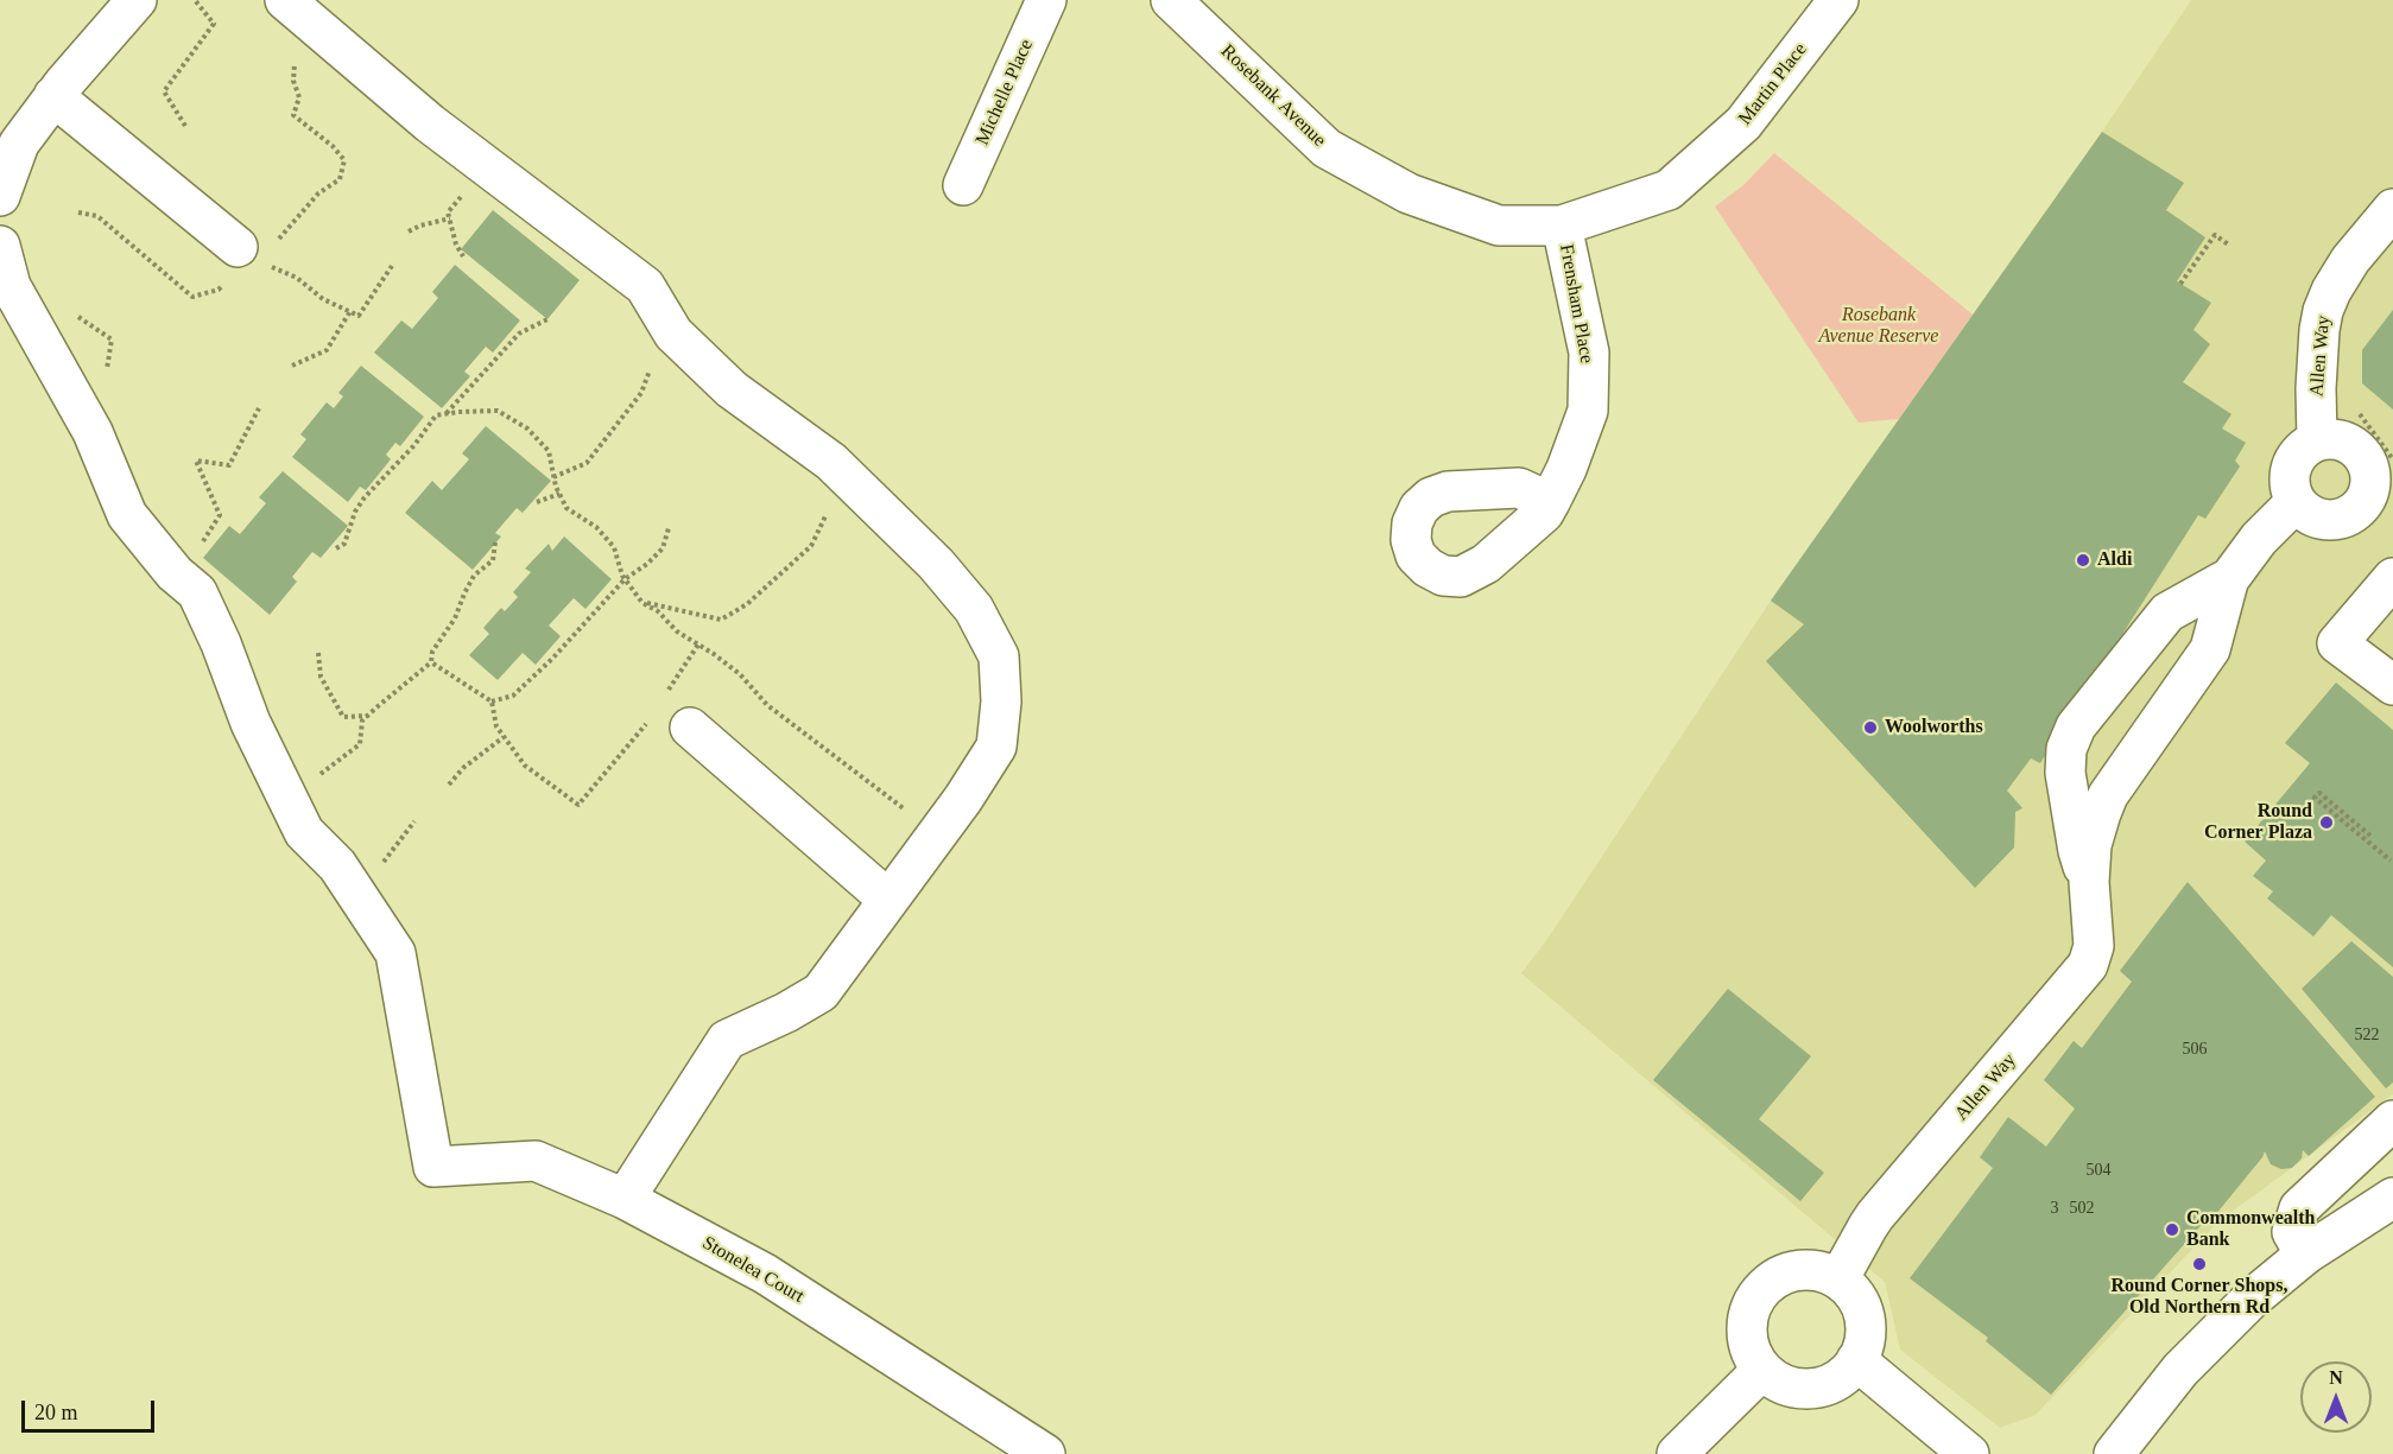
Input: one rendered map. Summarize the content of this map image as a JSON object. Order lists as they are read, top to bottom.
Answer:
{
  "streets": {
    "street": [
      "Martin Place",
      "Michelle Place",
      "Rosebank Avenue",
      "Frensham Place",
      "Allen Way",
      "Stonelea Court"
    ]
  },
  "crossings": [
    ["Martin Place", "Rosebank Avenue"],
    ["Rosebank Avenue", "Frensham Place"]
  ],
  "parks": ["Rosebank Avenue Reserve"],
  "places": [
    "Aldi",
    "Woolworths",
    "Round Corner Plaza",
    "Commonwealth Bank",
    "Round Corner Shops, Old Northern Rd"
  ],
  "house_numbers": [
    "522",
    "506",
    "504",
    "3",
    "502"
  ],
  "scale_bar": "20 m",
  "north": "top"
}
